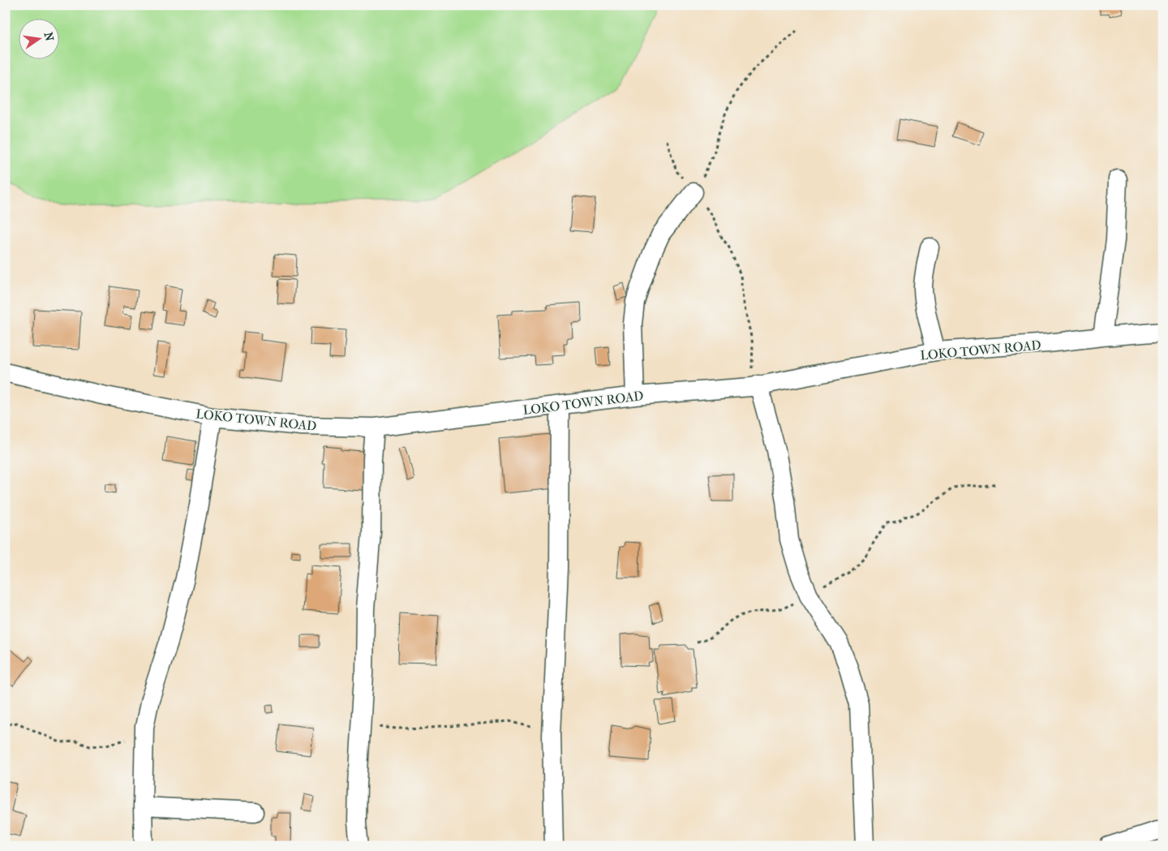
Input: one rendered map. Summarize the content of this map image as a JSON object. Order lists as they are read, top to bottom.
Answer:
{
  "streets": {
    "street": ["LOKO TOWN ROAD"]
  },
  "north": "right"
}
